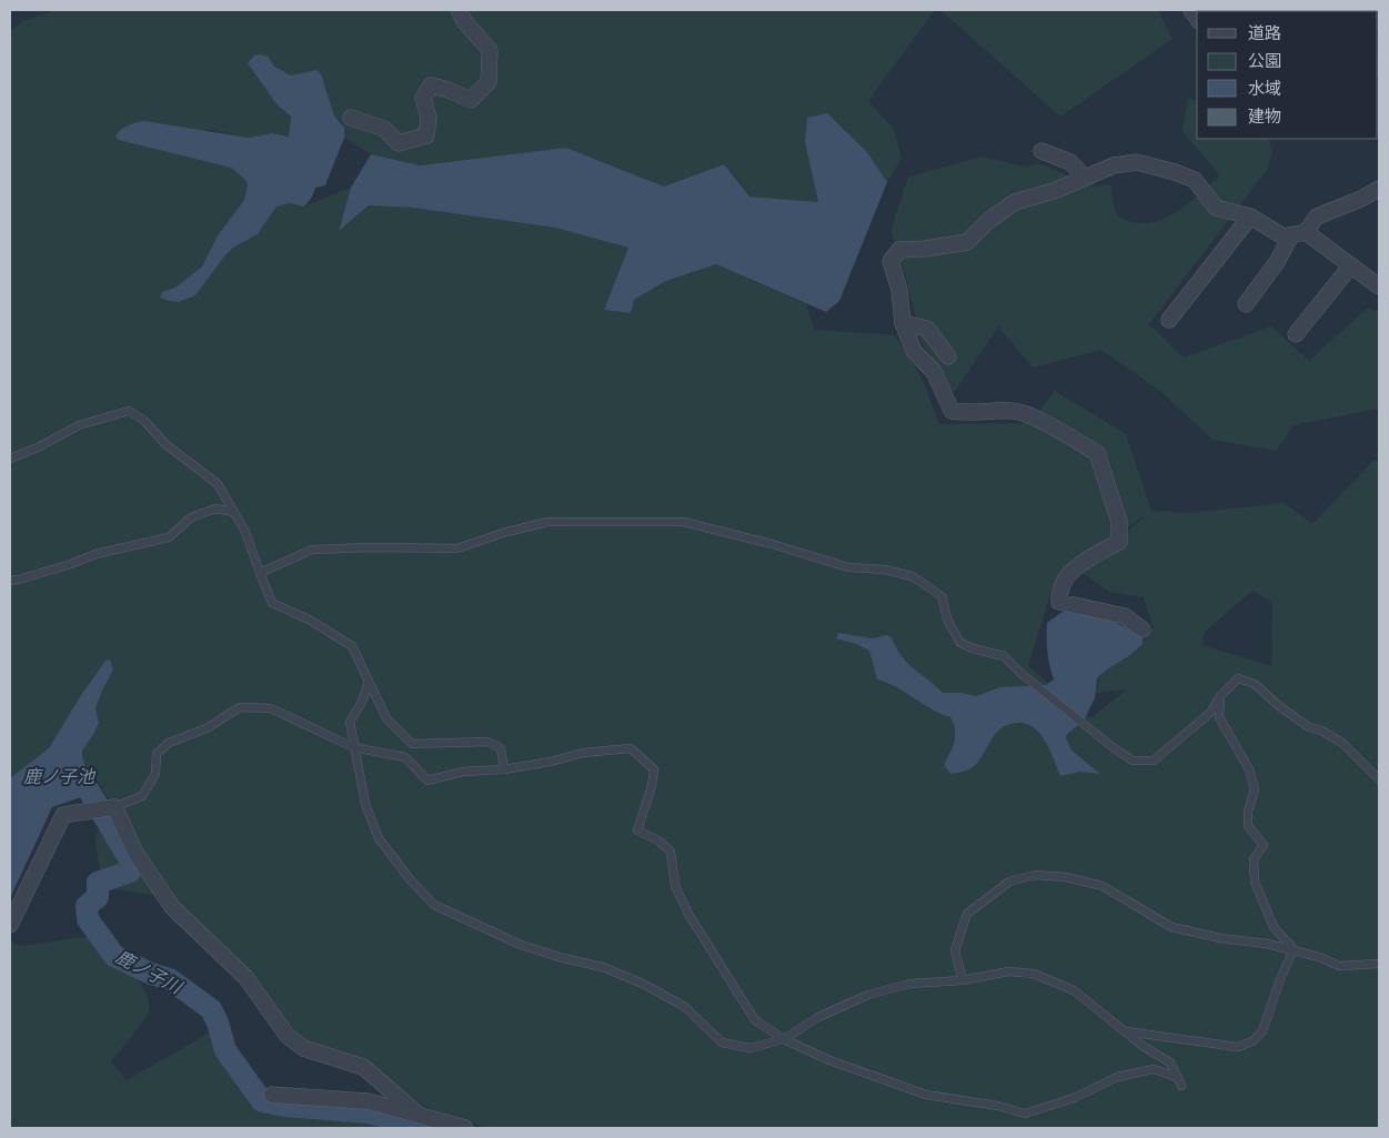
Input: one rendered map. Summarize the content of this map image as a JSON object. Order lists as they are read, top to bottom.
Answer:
{
  "water": ["鹿ノ子池", "鹿ノ子川"],
  "legend": [
    "道路",
    "公園",
    "水域",
    "建物"
  ]
}
